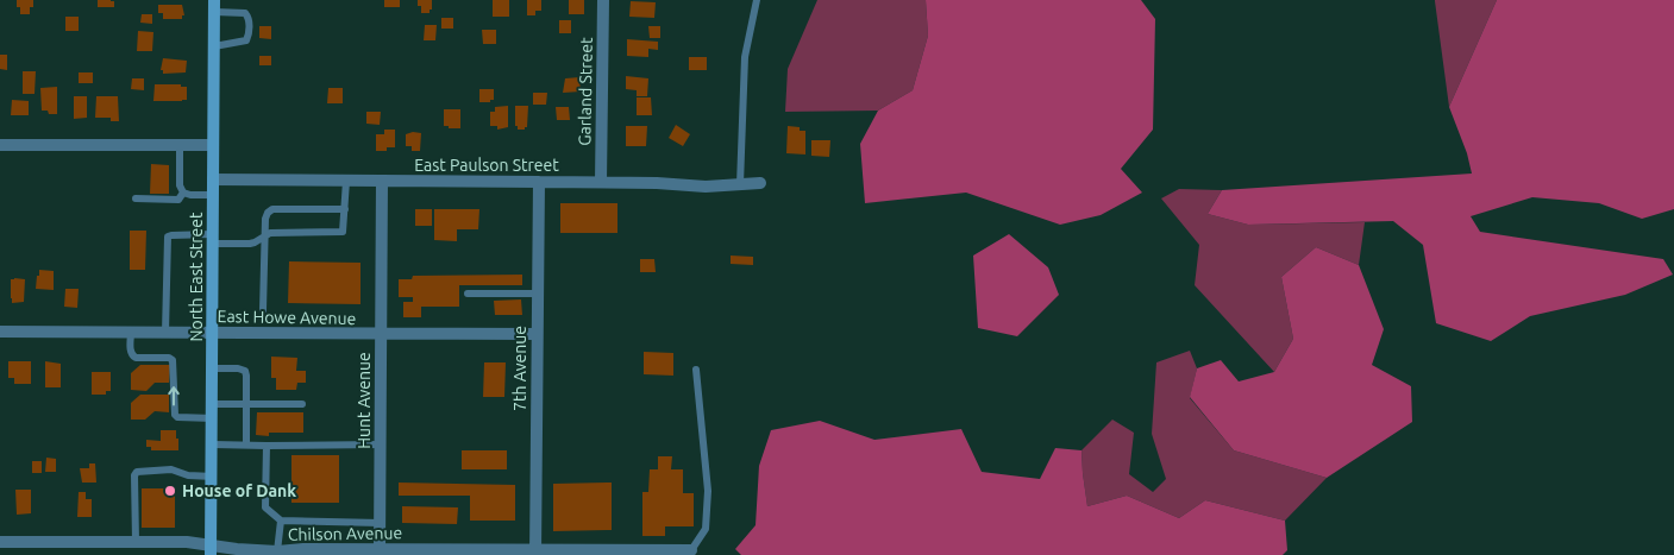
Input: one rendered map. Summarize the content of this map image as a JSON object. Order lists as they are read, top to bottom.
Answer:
{
  "streets": {
    "main road": ["North East Street"],
    "street": [
      "Garland Street",
      "East Paulson Street",
      "East Howe Avenue",
      "7th Avenue",
      "Hunt Avenue",
      "Chilson Avenue"
    ]
  },
  "crossings": [
    ["Garland Street", "East Paulson Street"],
    ["East Paulson Street", "North East Street"],
    ["East Paulson Street", "7th Avenue"],
    ["East Paulson Street", "Hunt Avenue"],
    ["North East Street", "East Howe Avenue"],
    ["North East Street", "Chilson Avenue"],
    ["East Howe Avenue", "7th Avenue"],
    ["East Howe Avenue", "Hunt Avenue"],
    ["7th Avenue", "Chilson Avenue"],
    ["Hunt Avenue", "Chilson Avenue"]
  ],
  "places": ["House of Dank"]
}
